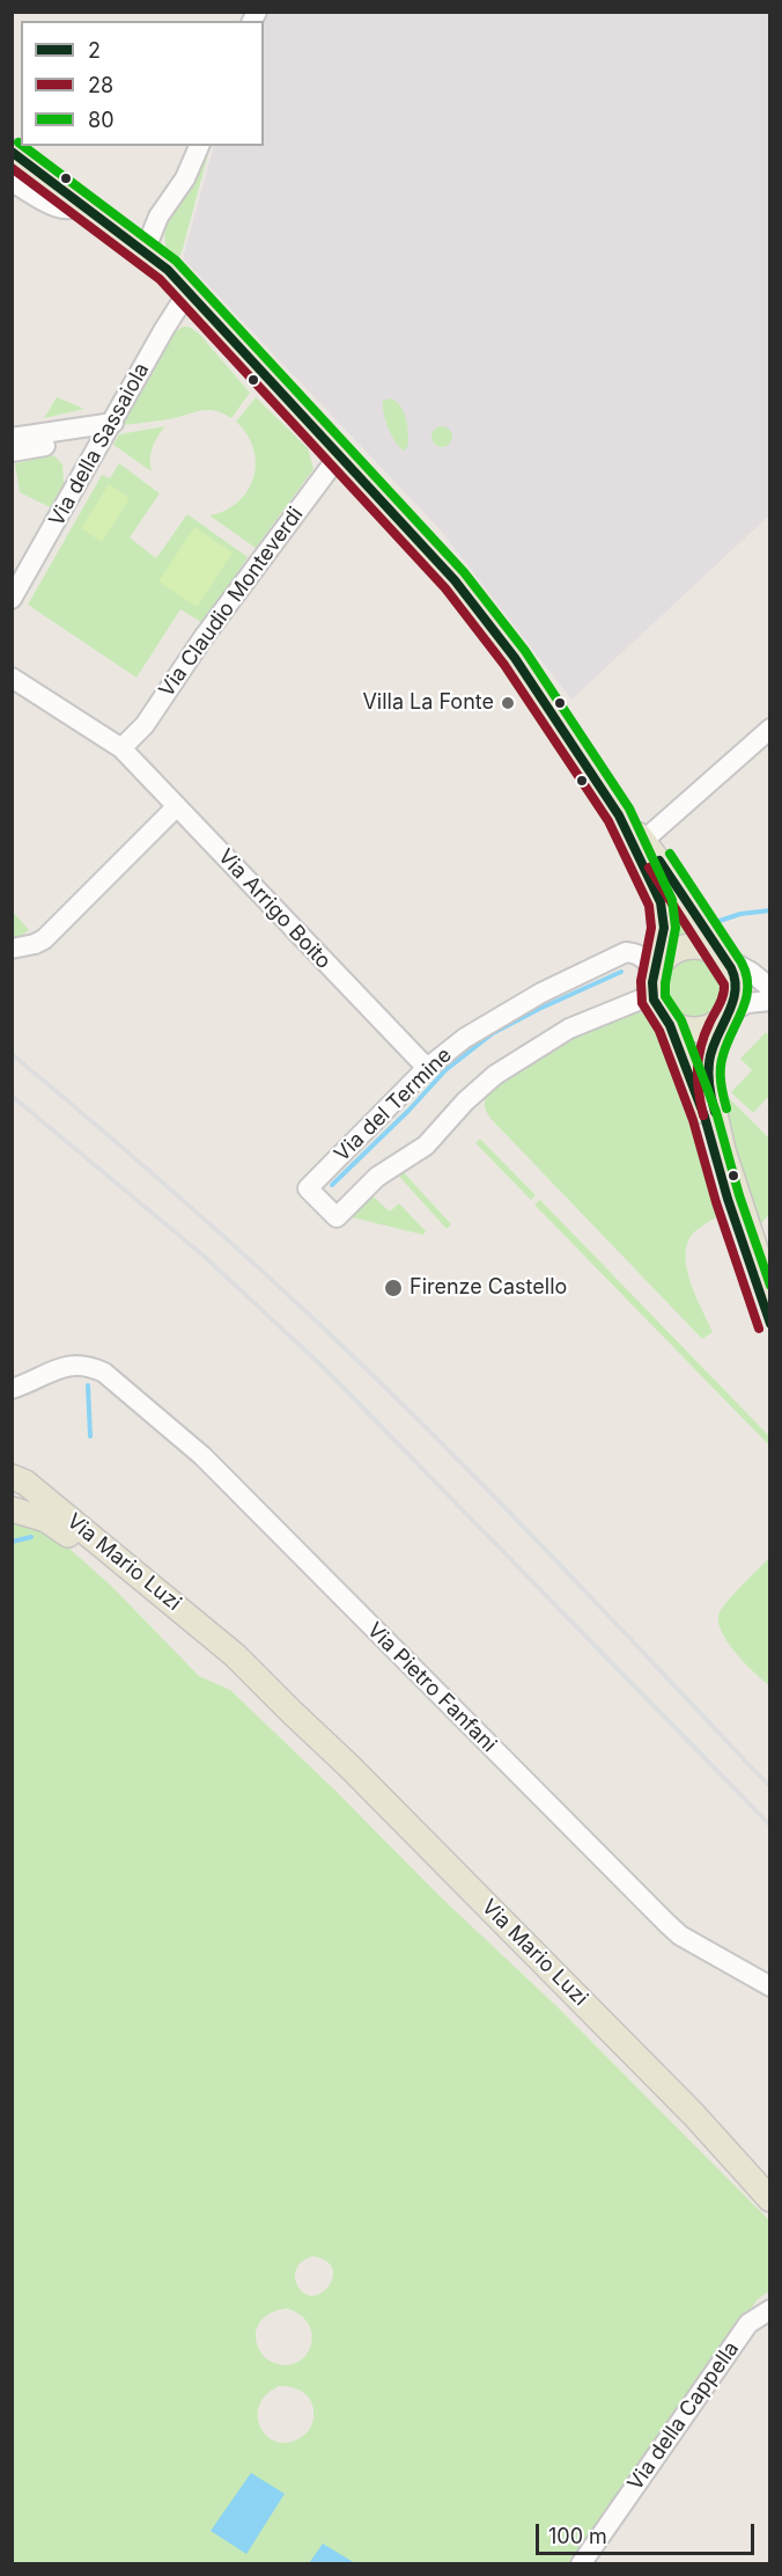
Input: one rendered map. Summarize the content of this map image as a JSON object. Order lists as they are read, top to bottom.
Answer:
{
  "streets": {
    "main road": ["Via Mario Luzi"],
    "street": [
      "Via della Sassaiola",
      "Via Claudio Monteverdi",
      "Via Arrigo Boito",
      "Via del Termine",
      "Via Pietro Fanfani",
      "Via della Cappella"
    ]
  },
  "crossings": [
    ["Via Claudio Monteverdi", "Via Arrigo Boito"],
    ["Via Arrigo Boito", "Via del Termine"]
  ],
  "places": ["Villa La Fonte", "Firenze Castello"],
  "lines": ["transit line 80", "transit line 2", "transit line 28"],
  "legend": ["2", "28", "80"],
  "scale_bar": "100 m"
}
